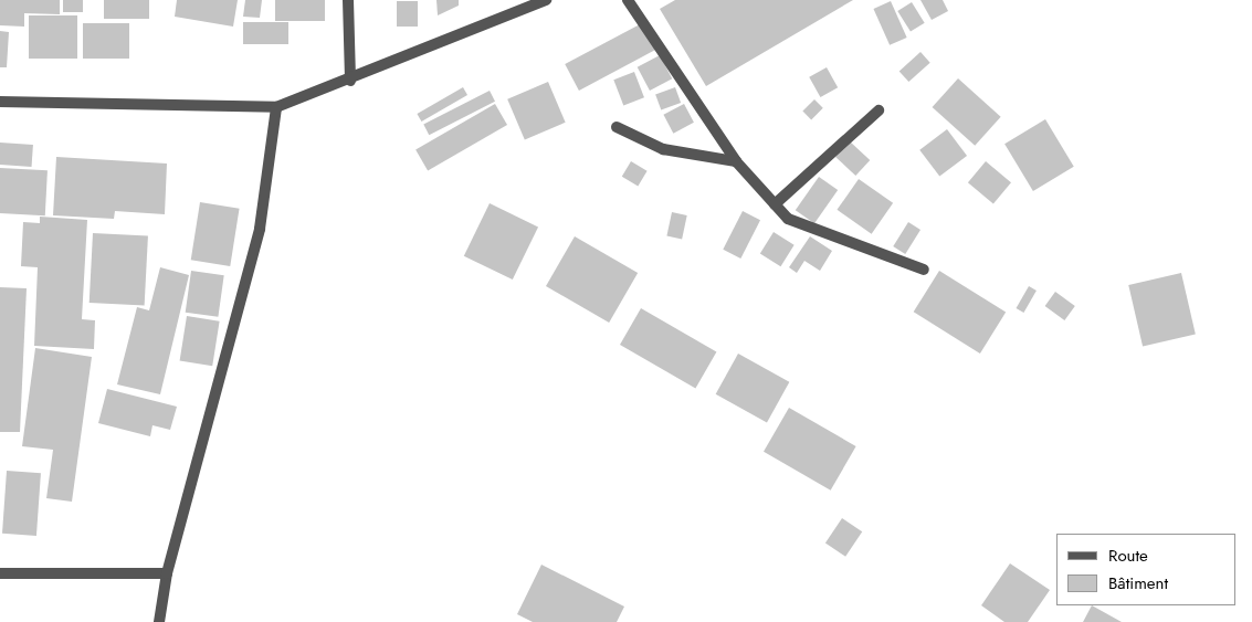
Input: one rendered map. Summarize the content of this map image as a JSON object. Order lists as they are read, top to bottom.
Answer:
{
  "legend": ["Route", "Bâtiment"]
}
